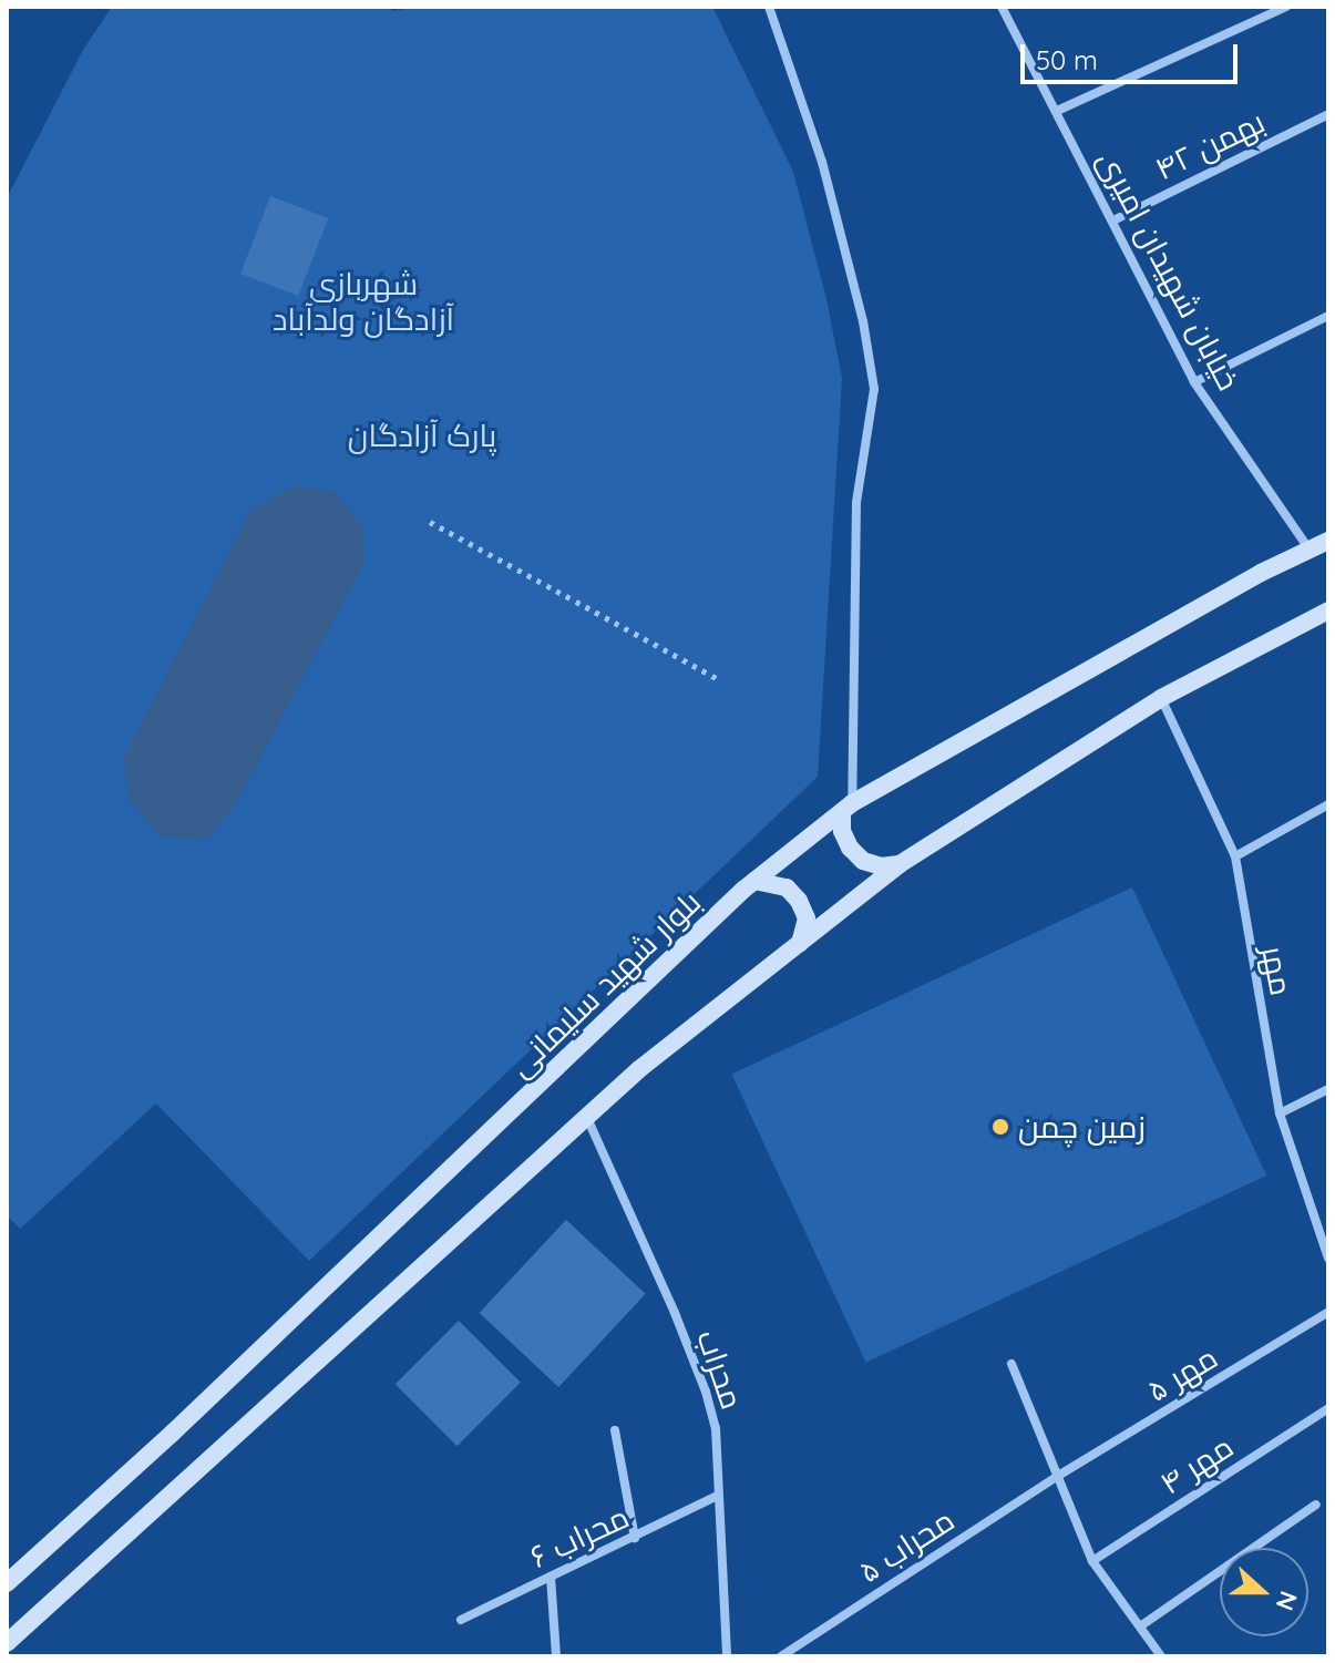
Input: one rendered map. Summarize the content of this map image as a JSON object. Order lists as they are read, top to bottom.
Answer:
{
  "streets": {
    "main road": ["بلوار شهید سلیمانی"],
    "street": [
      "بهمن ۴۲",
      "خیابان شهیدان امیری",
      "مهر",
      "محراب",
      "مهر ۵",
      "مهر ۴",
      "محراب ۶",
      "محراب ۵"
    ]
  },
  "crossings": [
    ["بهمن ۴۲", "خیابان شهیدان امیری"],
    ["خیابان شهیدان امیری", "بلوار شهید سلیمانی"],
    ["محراب", "محراب ۶"],
    ["مهر ۵", "محراب ۵"]
  ],
  "parks": ["شهربازی آزادگان ولدآباد", "پارک آزادگان"],
  "places": ["زمین چمن"],
  "scale_bar": "50 m",
  "north": "right"
}
